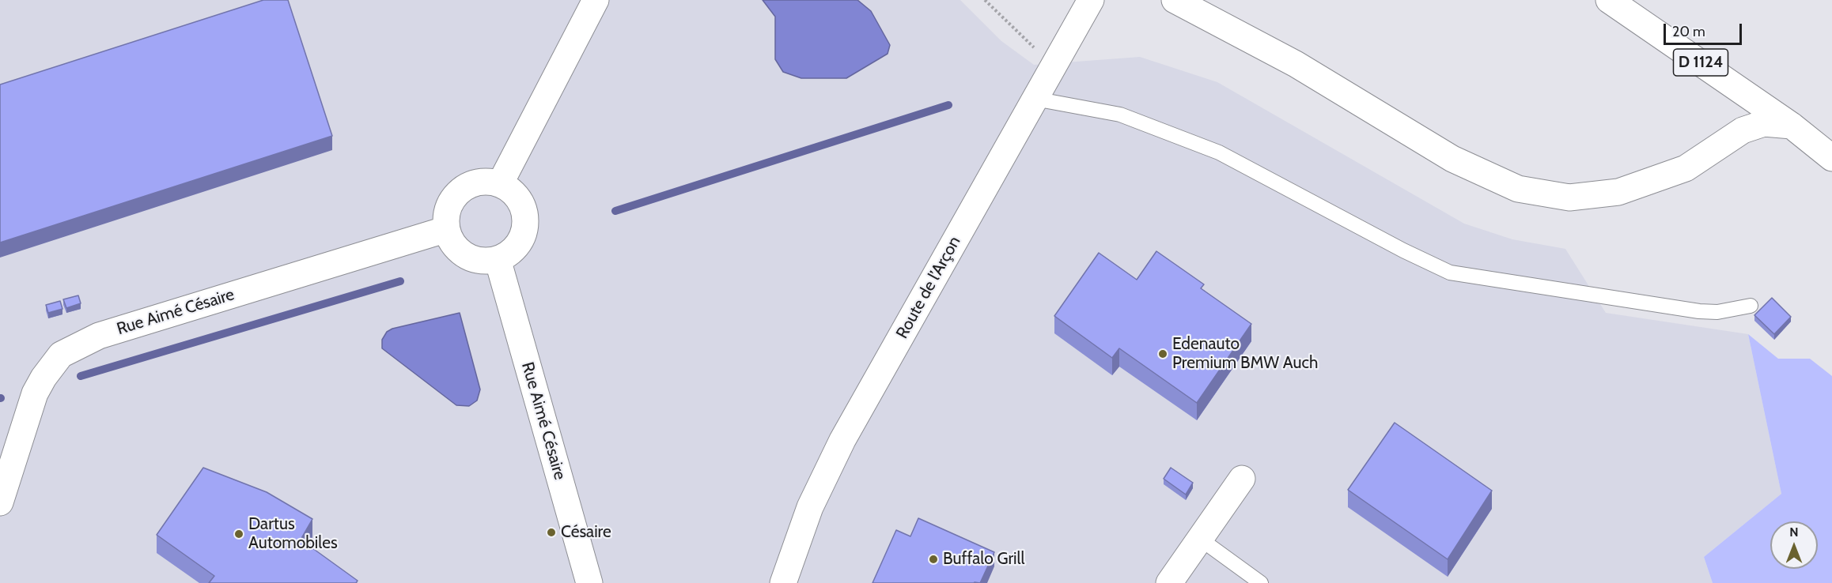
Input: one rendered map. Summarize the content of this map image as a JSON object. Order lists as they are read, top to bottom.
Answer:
{
  "streets": {
    "main road": ["D 1124", "Route de l’Arçon", "Rue Aimé Césaire"]
  },
  "places": [
    "Edenauto Premium BMW Auch",
    "Césaire",
    "Dartus Automobiles",
    "Buffalo Grill"
  ],
  "scale_bar": "20 m",
  "north": "top"
}
